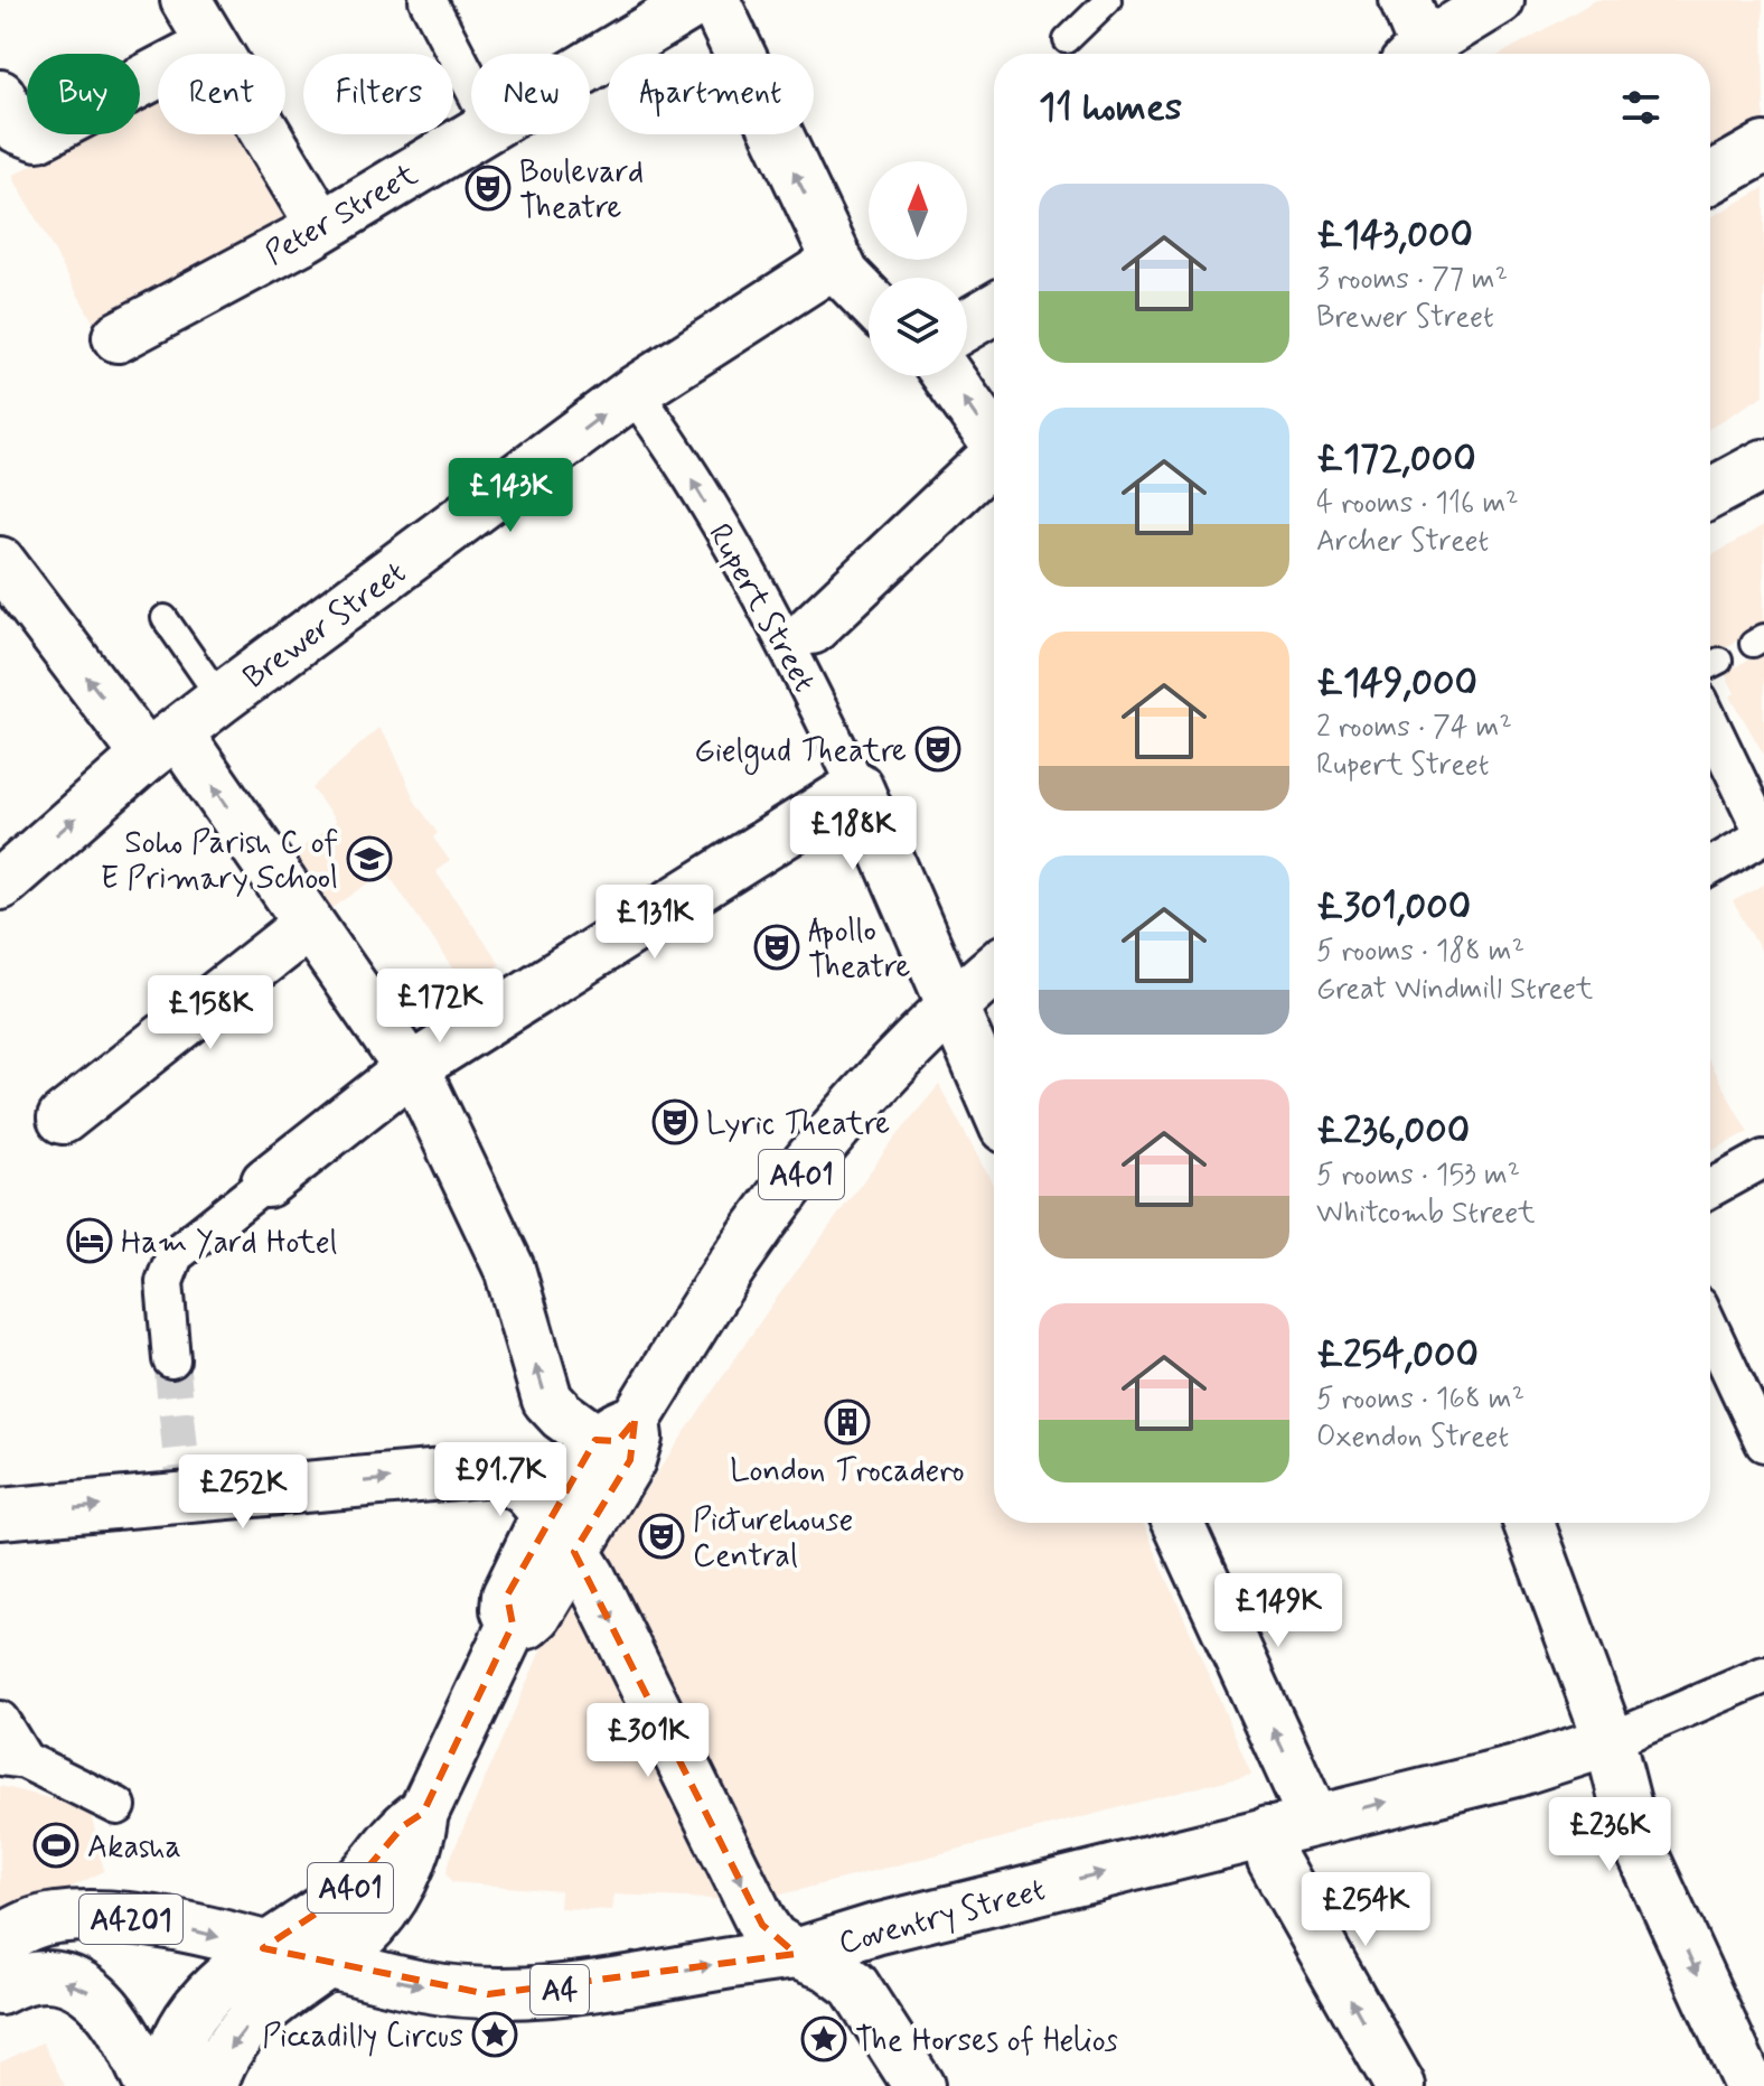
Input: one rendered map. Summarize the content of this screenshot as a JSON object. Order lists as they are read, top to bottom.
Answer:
{
  "streets": {
    "street": [
      "Peter Street",
      "Rupert Street",
      "Brewer Street",
      "A401",
      "Coventry Street",
      "A4201",
      "A4"
    ]
  },
  "crossings": [
    ["Rupert Street", "Brewer Street"],
    ["Rupert Street", "A401"],
    ["A401", "Coventry Street"],
    ["A401", "A4201"],
    ["Coventry Street", "A4201"]
  ],
  "one_way": ["Coventry Street"],
  "places": {
    "theatre": [
      "Boulevard Theatre",
      "Gielgud Theatre",
      "Apollo Theatre",
      "Lyric Theatre",
      "Picturehouse Central"
    ],
    "school or university": ["Soho Parish C of E Primary School"],
    "hotel": ["Ham Yard Hotel"],
    "building": ["London Trocadero"],
    "sports": ["Akasha"],
    "place": ["Piccadilly Circus", "The Horses of Helios"]
  },
  "north": "top",
  "page": {
    "chip": [
      "Buy",
      "Rent",
      "Filters",
      "New",
      "Apartment"
    ],
    "heading": "11 homes",
    "list": [
      {
        "name": "£143,000",
        "note": "3 rooms · 77 m² · Brewer Street"
      },
      {
        "name": "£172,000",
        "note": "4 rooms · 116 m² · Archer Street"
      },
      {
        "name": "£149,000",
        "note": "2 rooms · 74 m² · Rupert Street"
      },
      {
        "name": "£301,000",
        "note": "5 rooms · 188 m² · Great Windmill Street"
      },
      {
        "name": "£236,000",
        "note": "5 rooms · 153 m² · Whitcomb Street"
      },
      {
        "name": "£254,000",
        "note": "5 rooms · 168 m² · Oxendon Street"
      }
    ],
    "price": [
      "£143K",
      "£188K",
      "£131K",
      "£172K",
      "£158K",
      "£91.7K",
      "£252K",
      "£149K",
      "£301K",
      "£236K",
      "£254K"
    ]
  }
}
